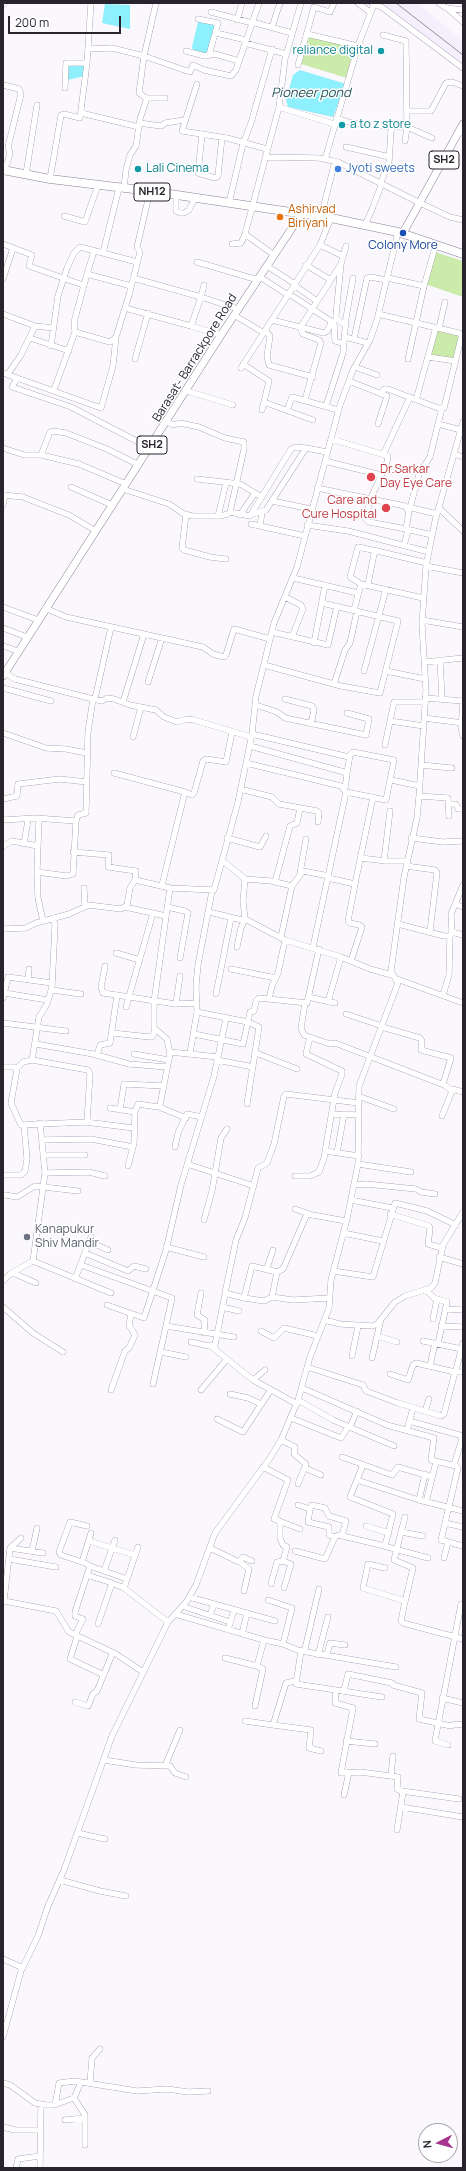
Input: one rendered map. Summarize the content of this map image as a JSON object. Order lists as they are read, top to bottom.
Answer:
{
  "streets": {
    "highway": ["NH12"],
    "main road": ["SH2", "Barasat- Barrackpore Road"]
  },
  "crossings": [
    ["SH2", "NH12"],
    ["NH12", "Barasat- Barrackpore Road"]
  ],
  "water": ["Pioneer pond"],
  "places": [
    "reliance digital",
    "a to z store",
    "Lali Cinema",
    "Jyoti sweets",
    "Ashirvad Biriyani",
    "Colony More",
    "Dr.Sarkar Day Eye Care",
    "Care and Cure Hospital",
    "Kanapukur Shiv Mandir"
  ],
  "scale_bar": "200 m",
  "north": "left"
}
